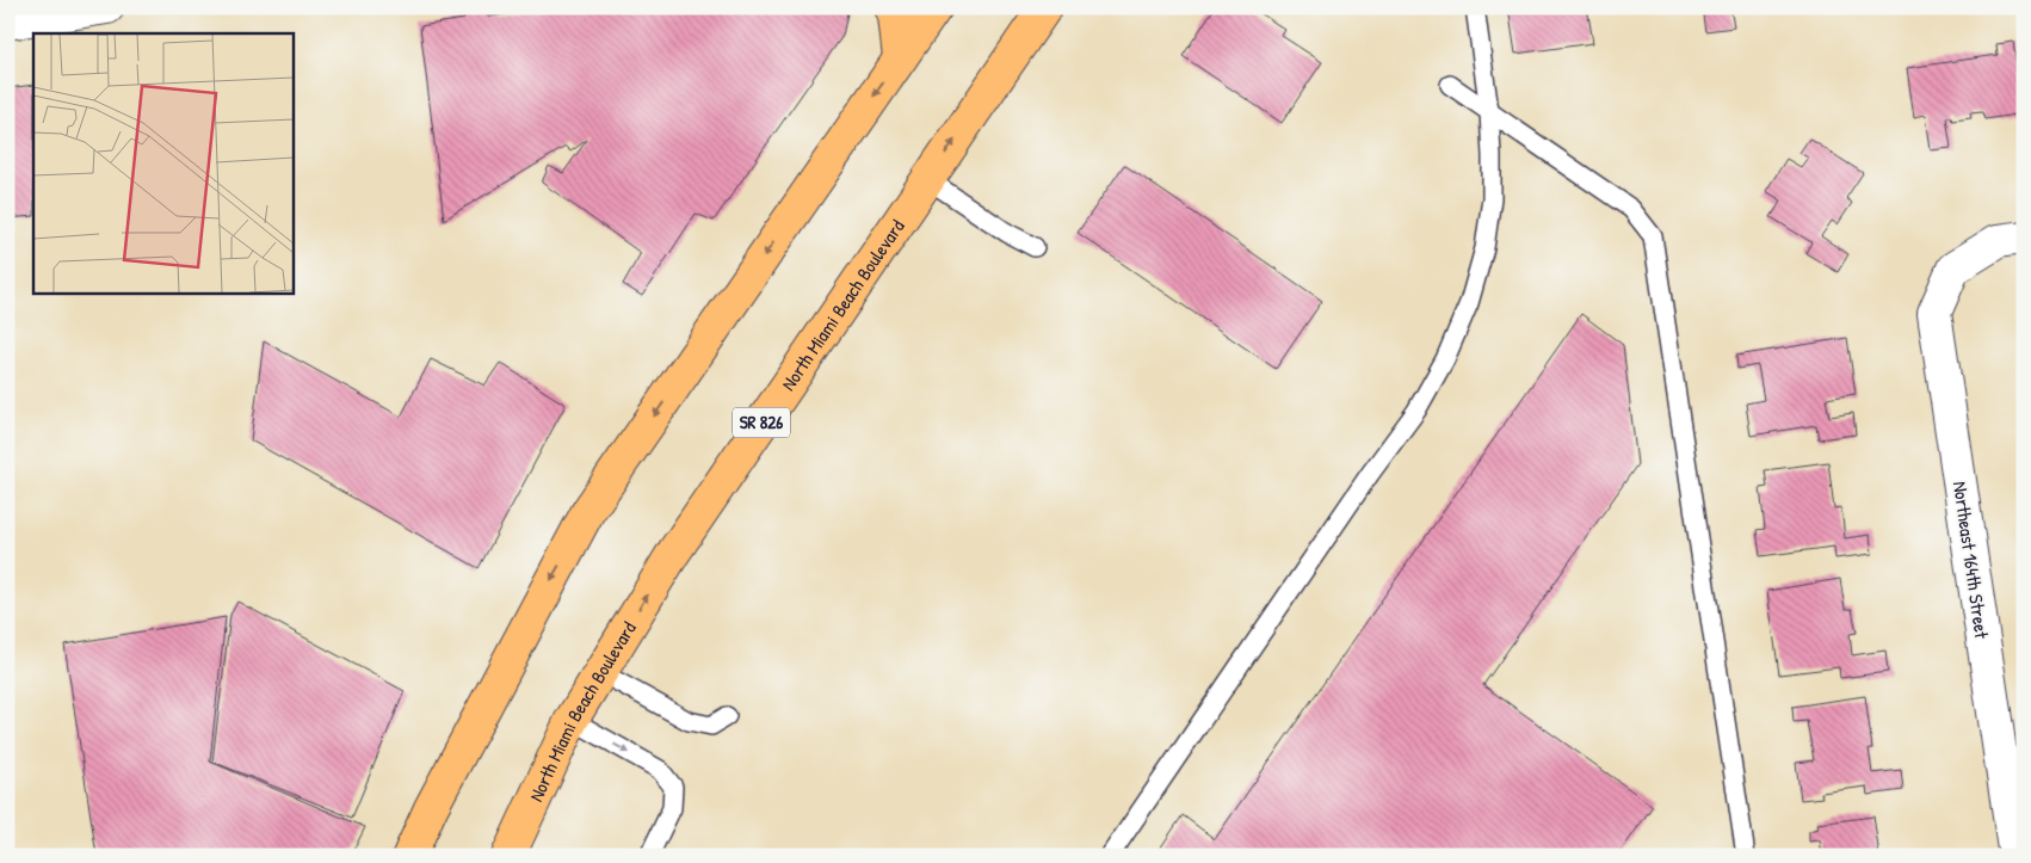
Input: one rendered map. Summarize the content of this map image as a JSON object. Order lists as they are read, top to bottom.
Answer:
{
  "streets": {
    "main road": ["North Miami Beach Boulevard", "SR 826"],
    "street": ["Northeast 164th Street"]
  }
}
